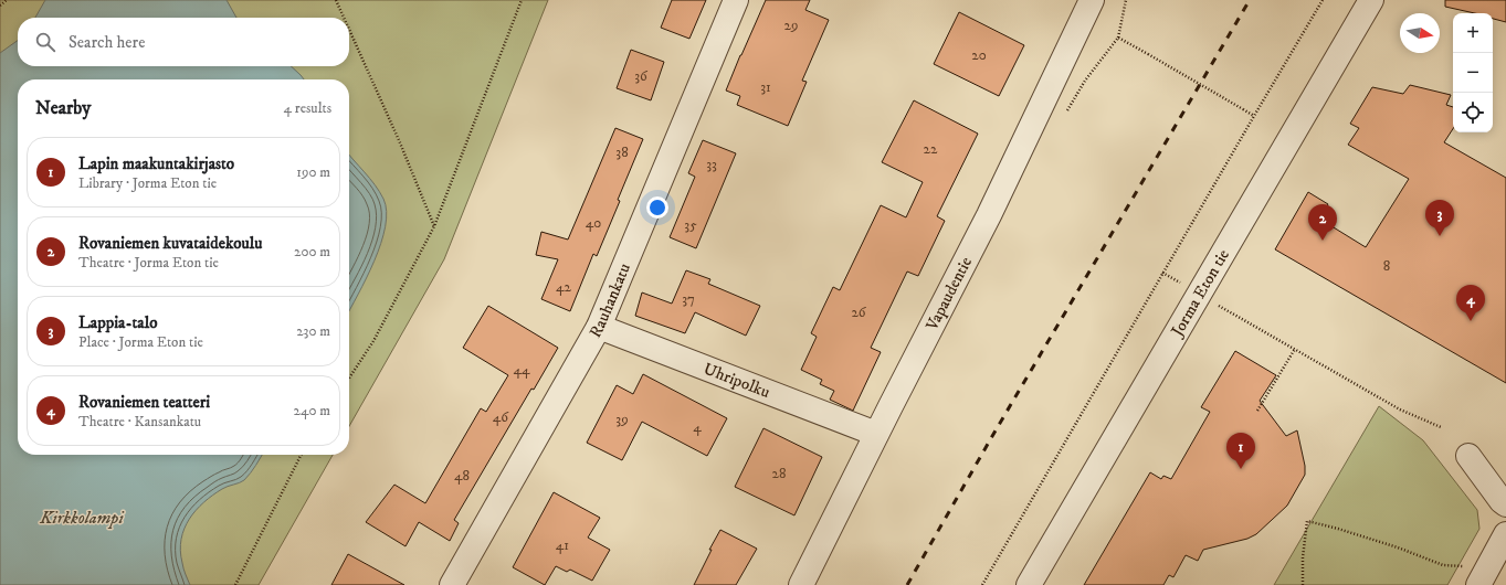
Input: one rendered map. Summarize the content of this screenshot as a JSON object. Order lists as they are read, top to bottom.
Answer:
{
  "streets": {
    "street": [
      "Jorma Eton tie",
      "Vapaudentie",
      "Rauhankatu",
      "Uhripolku"
    ]
  },
  "crossings": [
    ["Vapaudentie", "Uhripolku"],
    ["Rauhankatu", "Uhripolku"]
  ],
  "water": ["Kirkkolampi"],
  "house_numbers": [
    "29",
    "20",
    "36",
    "31",
    "22",
    "38",
    "33",
    "40",
    "35",
    "8",
    "42",
    "37",
    "26",
    "44",
    "46",
    "39",
    "4",
    "28",
    "48",
    "41"
  ],
  "north": "right",
  "page": {
    "map_buttons": ["+", "−"],
    "search": "Search here",
    "heading": ["Nearby", "4 results"],
    "list": [
      {
        "mark": "1",
        "name": "Lapin maakuntakirjasto",
        "note": "Library · Jorma Eton tie",
        "value": "190 m"
      },
      {
        "mark": "2",
        "name": "Rovaniemen kuvataidekoulu",
        "note": "Theatre · Jorma Eton tie",
        "value": "200 m"
      },
      {
        "mark": "3",
        "name": "Lappia-talo",
        "note": "Place · Jorma Eton tie",
        "value": "230 m"
      },
      {
        "mark": "4",
        "name": "Rovaniemen teatteri",
        "note": "Theatre · Kansankatu",
        "value": "240 m"
      }
    ],
    "pins": [
      "3",
      "2",
      "4",
      "1"
    ]
  }
}
